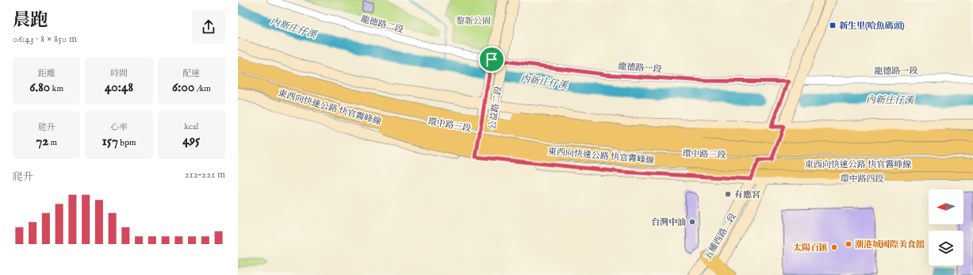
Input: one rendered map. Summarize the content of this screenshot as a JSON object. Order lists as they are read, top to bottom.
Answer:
{
  "streets": {
    "highway": ["東西向快速公路 快官霧峰線"],
    "street": [
      "龍德路二段",
      "龍德路一段",
      "公益路二段",
      "環中路三段",
      "環中路四段",
      "五權西路二段"
    ]
  },
  "crossings": [
    ["龍德路二段", "龍德路一段"],
    ["龍德路二段", "公益路二段"],
    ["龍德路一段", "公益路二段"],
    ["龍德路一段", "五權西路二段"],
    ["公益路二段", "環中路三段"],
    ["環中路三段", "環中路四段"],
    ["環中路三段", "五權西路二段"],
    ["環中路四段", "五權西路二段"]
  ],
  "water": ["內新庄仔溪"],
  "parks": ["黎新公園"],
  "places": {
    "transit": ["新生里(哈魚碼頭)"],
    "other": [
      "有應宮",
      "台灣中油",
      "潮港城國際美食館",
      "太陽百匯"
    ]
  },
  "north": "left",
  "page": {
    "heading": ["晨跑", "06:43 · 8 × 850 m"],
    "stats": [
      ["距離", "6.80 km"],
      ["時間", "40:48"],
      ["配速", "6:00 /km"],
      ["爬升", "72 m"],
      ["心率", "157 bpm"],
      ["kcal", "495"]
    ],
    "chart": ["爬升", "212–221 m"]
  }
}
